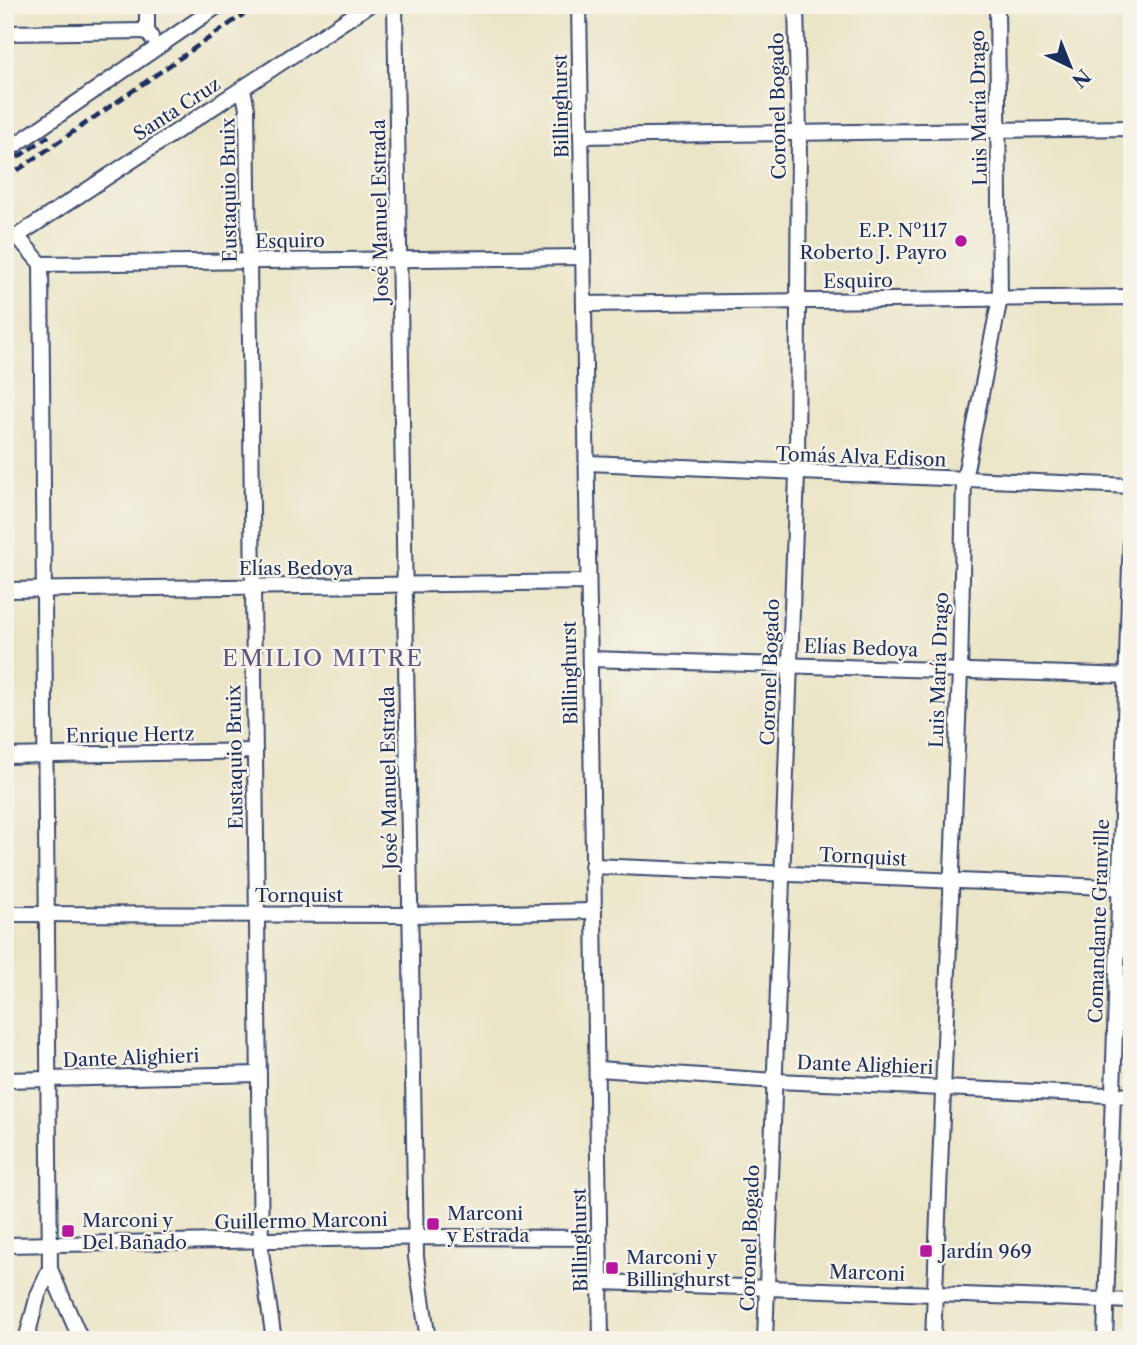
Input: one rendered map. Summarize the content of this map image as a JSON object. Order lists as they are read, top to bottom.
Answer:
{
  "streets": {
    "street": [
      "Billinghurst",
      "Coronel Bogado",
      "Luis María Drago",
      "Santa Cruz",
      "Eustaquio Bruix",
      "José Manuel Estrada",
      "Esquiro",
      "Tomás Alva Edison",
      "Elías Bedoya",
      "Enrique Hertz",
      "Tornquist",
      "Comandante Granville",
      "Dante Alighieri",
      "Guillermo Marconi",
      "Marconi"
    ]
  },
  "crossings": [
    ["Billinghurst", "Esquiro"],
    ["Billinghurst", "Tomás Alva Edison"],
    ["Billinghurst", "Elías Bedoya"],
    ["Billinghurst", "Tornquist"],
    ["Billinghurst", "Dante Alighieri"],
    ["Billinghurst", "Guillermo Marconi"],
    ["Billinghurst", "Marconi"],
    ["Coronel Bogado", "Esquiro"],
    ["Coronel Bogado", "Tomás Alva Edison"],
    ["Coronel Bogado", "Elías Bedoya"],
    ["Coronel Bogado", "Tornquist"],
    ["Coronel Bogado", "Dante Alighieri"],
    ["Coronel Bogado", "Marconi"],
    ["Luis María Drago", "Esquiro"],
    ["Luis María Drago", "Tomás Alva Edison"],
    ["Luis María Drago", "Elías Bedoya"],
    ["Luis María Drago", "Tornquist"],
    ["Luis María Drago", "Dante Alighieri"],
    ["Luis María Drago", "Marconi"],
    ["Santa Cruz", "Eustaquio Bruix"],
    ["Eustaquio Bruix", "Esquiro"],
    ["Eustaquio Bruix", "Elías Bedoya"],
    ["Eustaquio Bruix", "Enrique Hertz"],
    ["Eustaquio Bruix", "Tornquist"],
    ["Eustaquio Bruix", "Dante Alighieri"],
    ["Eustaquio Bruix", "Guillermo Marconi"],
    ["José Manuel Estrada", "Esquiro"],
    ["José Manuel Estrada", "Elías Bedoya"],
    ["José Manuel Estrada", "Tornquist"],
    ["José Manuel Estrada", "Guillermo Marconi"],
    ["Elías Bedoya", "Comandante Granville"],
    ["Tornquist", "Comandante Granville"],
    ["Comandante Granville", "Dante Alighieri"],
    ["Comandante Granville", "Marconi"]
  ],
  "districts": ["EMILIO MITRE"],
  "places": {
    "other": ["E.P. Nº117 Roberto J. Payro"],
    "transit": [
      "Marconi y Estrada",
      "Marconi y Del Bañado",
      "Jardín 969",
      "Marconi y Billinghurst"
    ]
  },
  "north": "bottom right"
}
